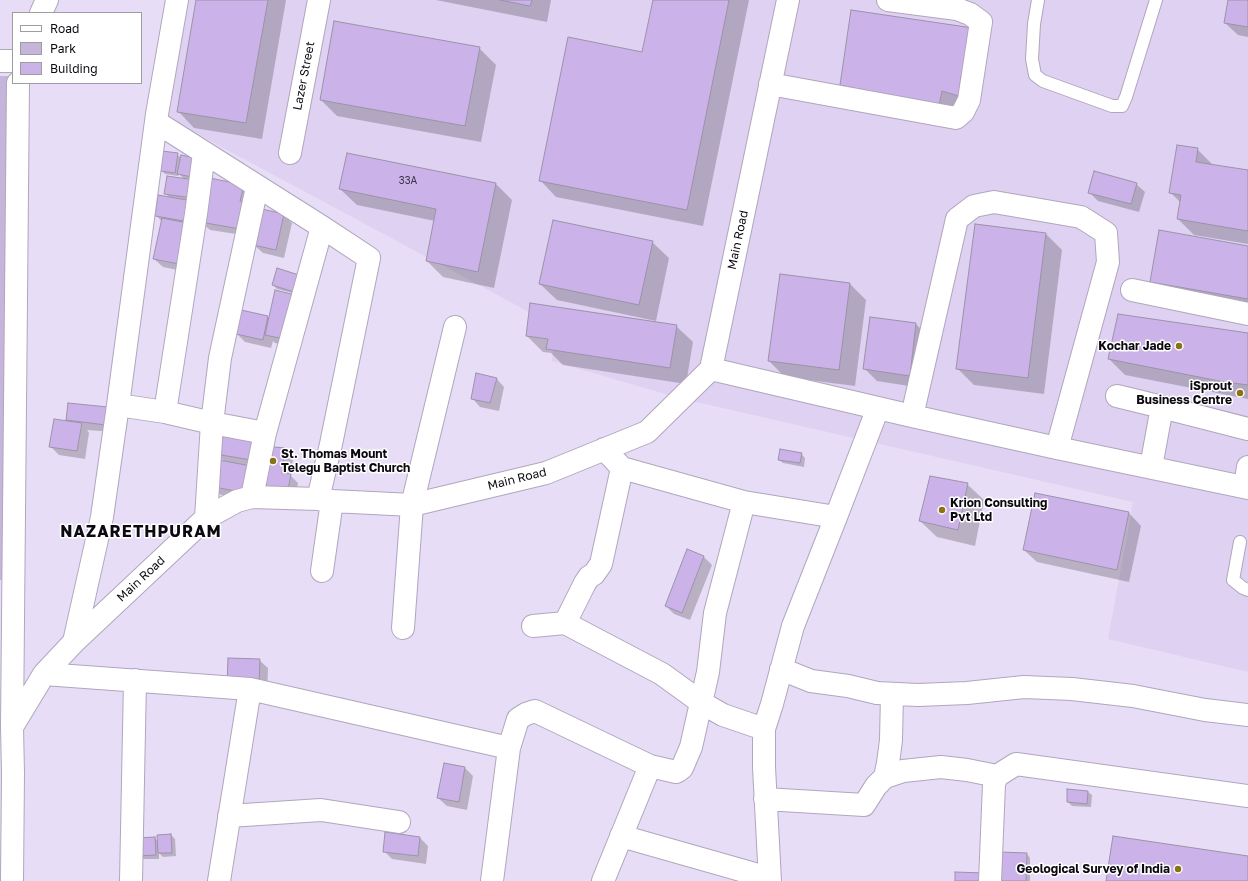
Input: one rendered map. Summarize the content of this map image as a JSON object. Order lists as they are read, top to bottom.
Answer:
{
  "streets": {
    "street": ["Lazer Street", "Main Road"]
  },
  "districts": ["NAZARETHPURAM"],
  "places": [
    "Kochar Jade",
    "iSprout Business Centre",
    "St. Thomas Mount Telegu Baptist Church",
    "Krion Consulting Pvt Ltd",
    "Geological Survey of India"
  ],
  "house_numbers": ["33A"],
  "legend": ["Road", "Park", "Building"]
}
